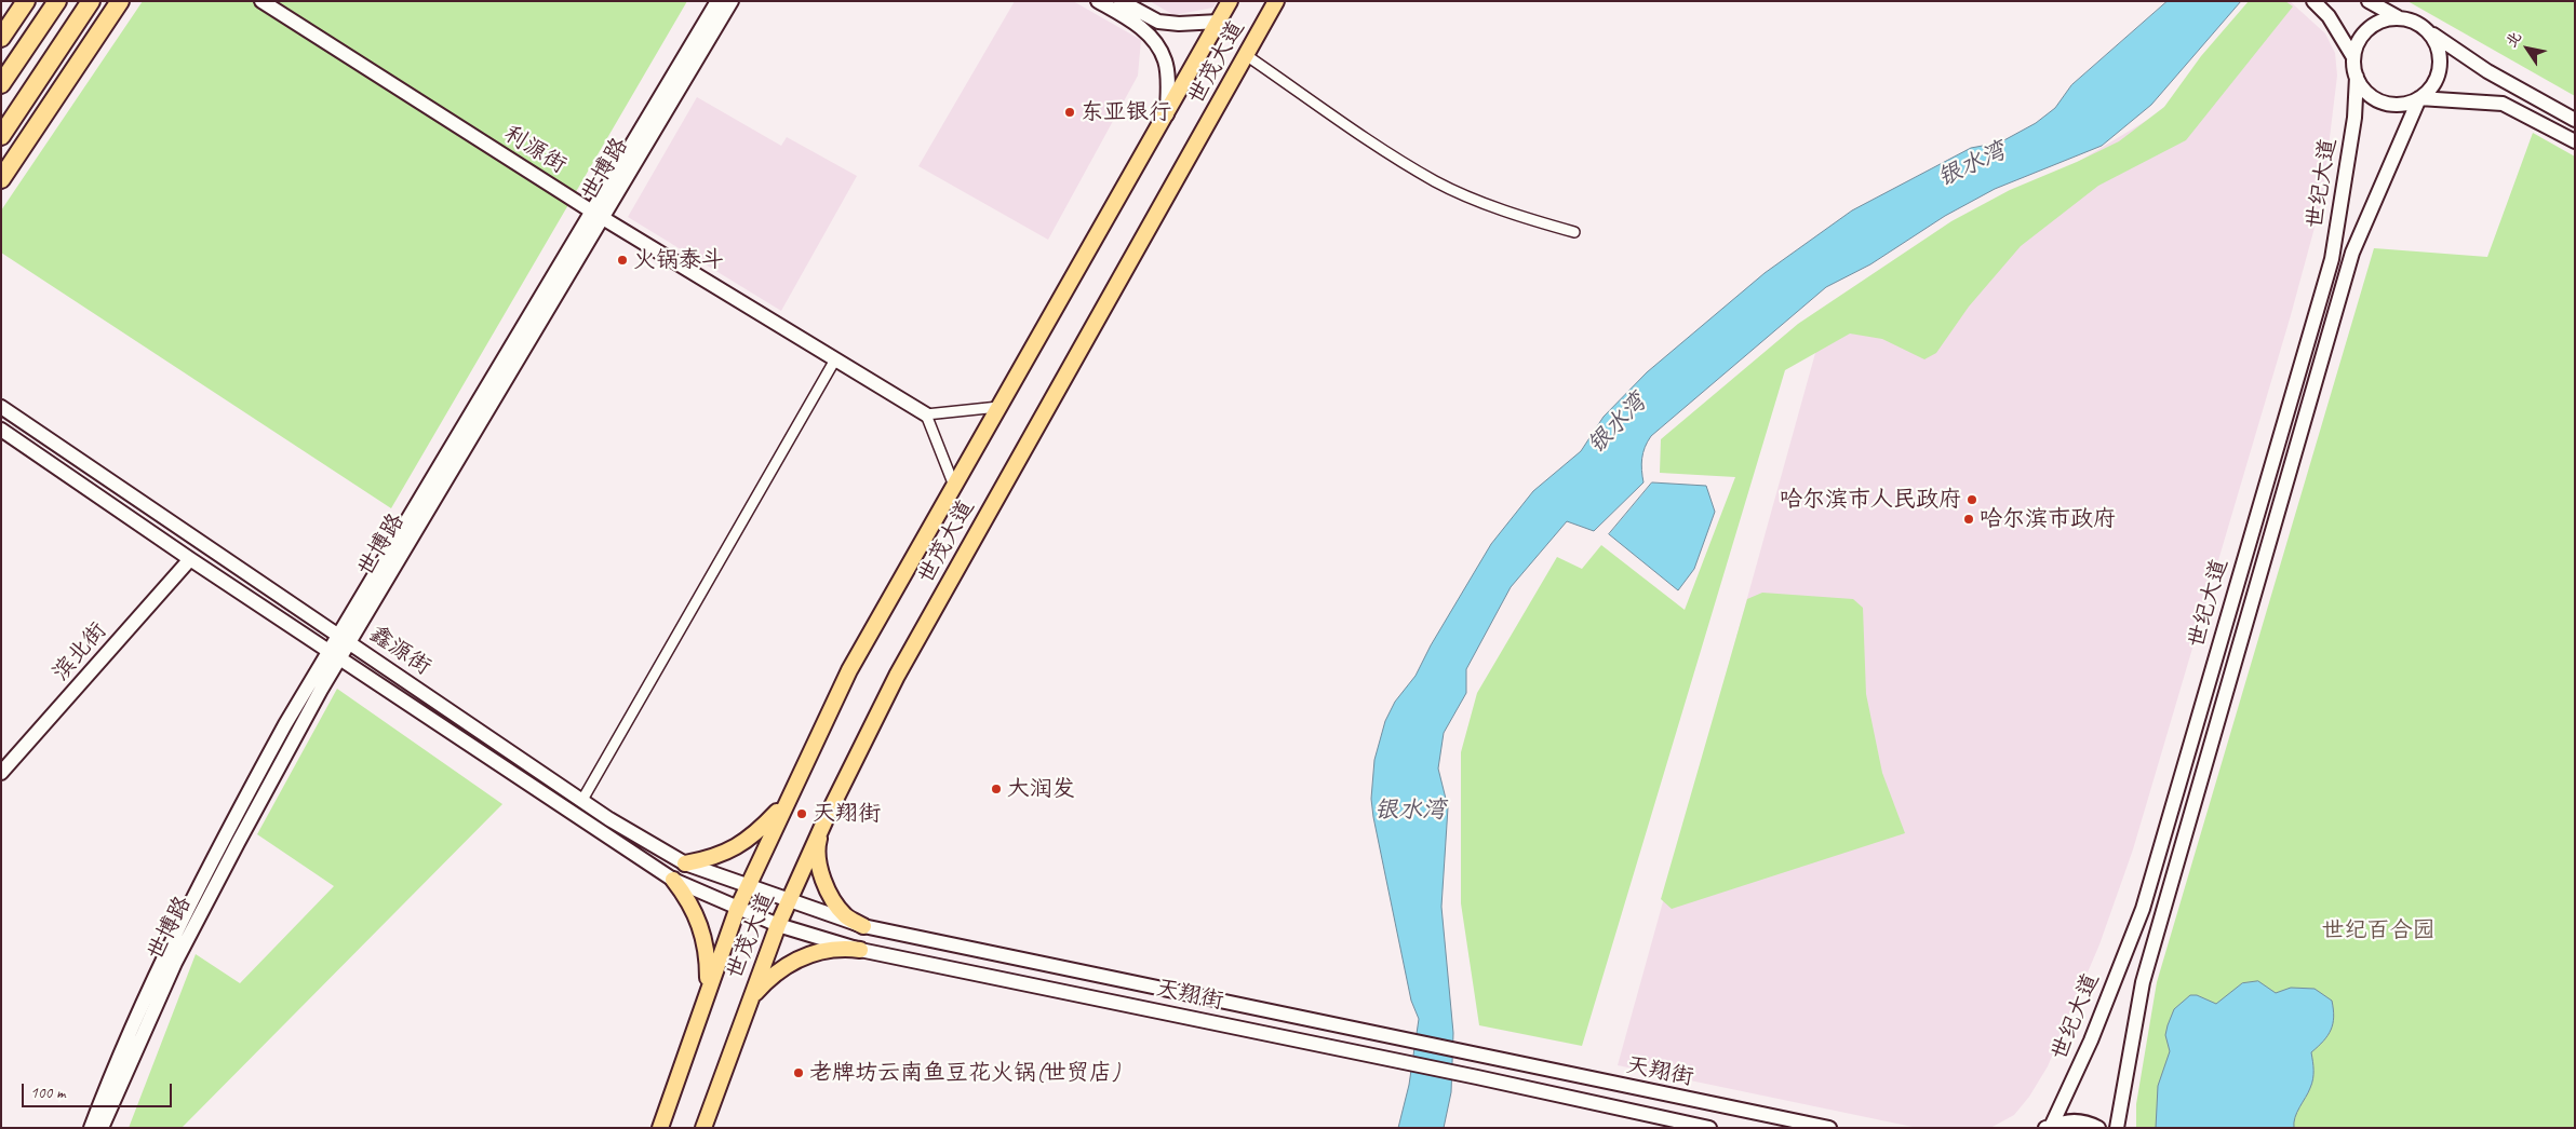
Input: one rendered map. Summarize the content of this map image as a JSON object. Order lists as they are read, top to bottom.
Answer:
{
  "streets": {
    "main road": [
      "世茂大道",
      "利源街",
      "世博路",
      "世纪大道",
      "鑫源街",
      "滨北街",
      "天翔街"
    ]
  },
  "crossings": [
    ["世茂大道", "鑫源街"],
    ["世茂大道", "天翔街"],
    ["利源街", "世博路"],
    ["世博路", "鑫源街"],
    ["鑫源街", "滨北街"],
    ["鑫源街", "天翔街"]
  ],
  "water": ["银水湾"],
  "parks": ["世纪百合园"],
  "places": [
    "东亚银行",
    "火锅泰斗",
    "哈尔滨市人民政府",
    "哈尔滨市政府",
    "大润发",
    "天翔街",
    "老牌坊云南鱼豆花火锅(世贸店)"
  ],
  "scale_bar": "100 m",
  "north": "top left"
}
